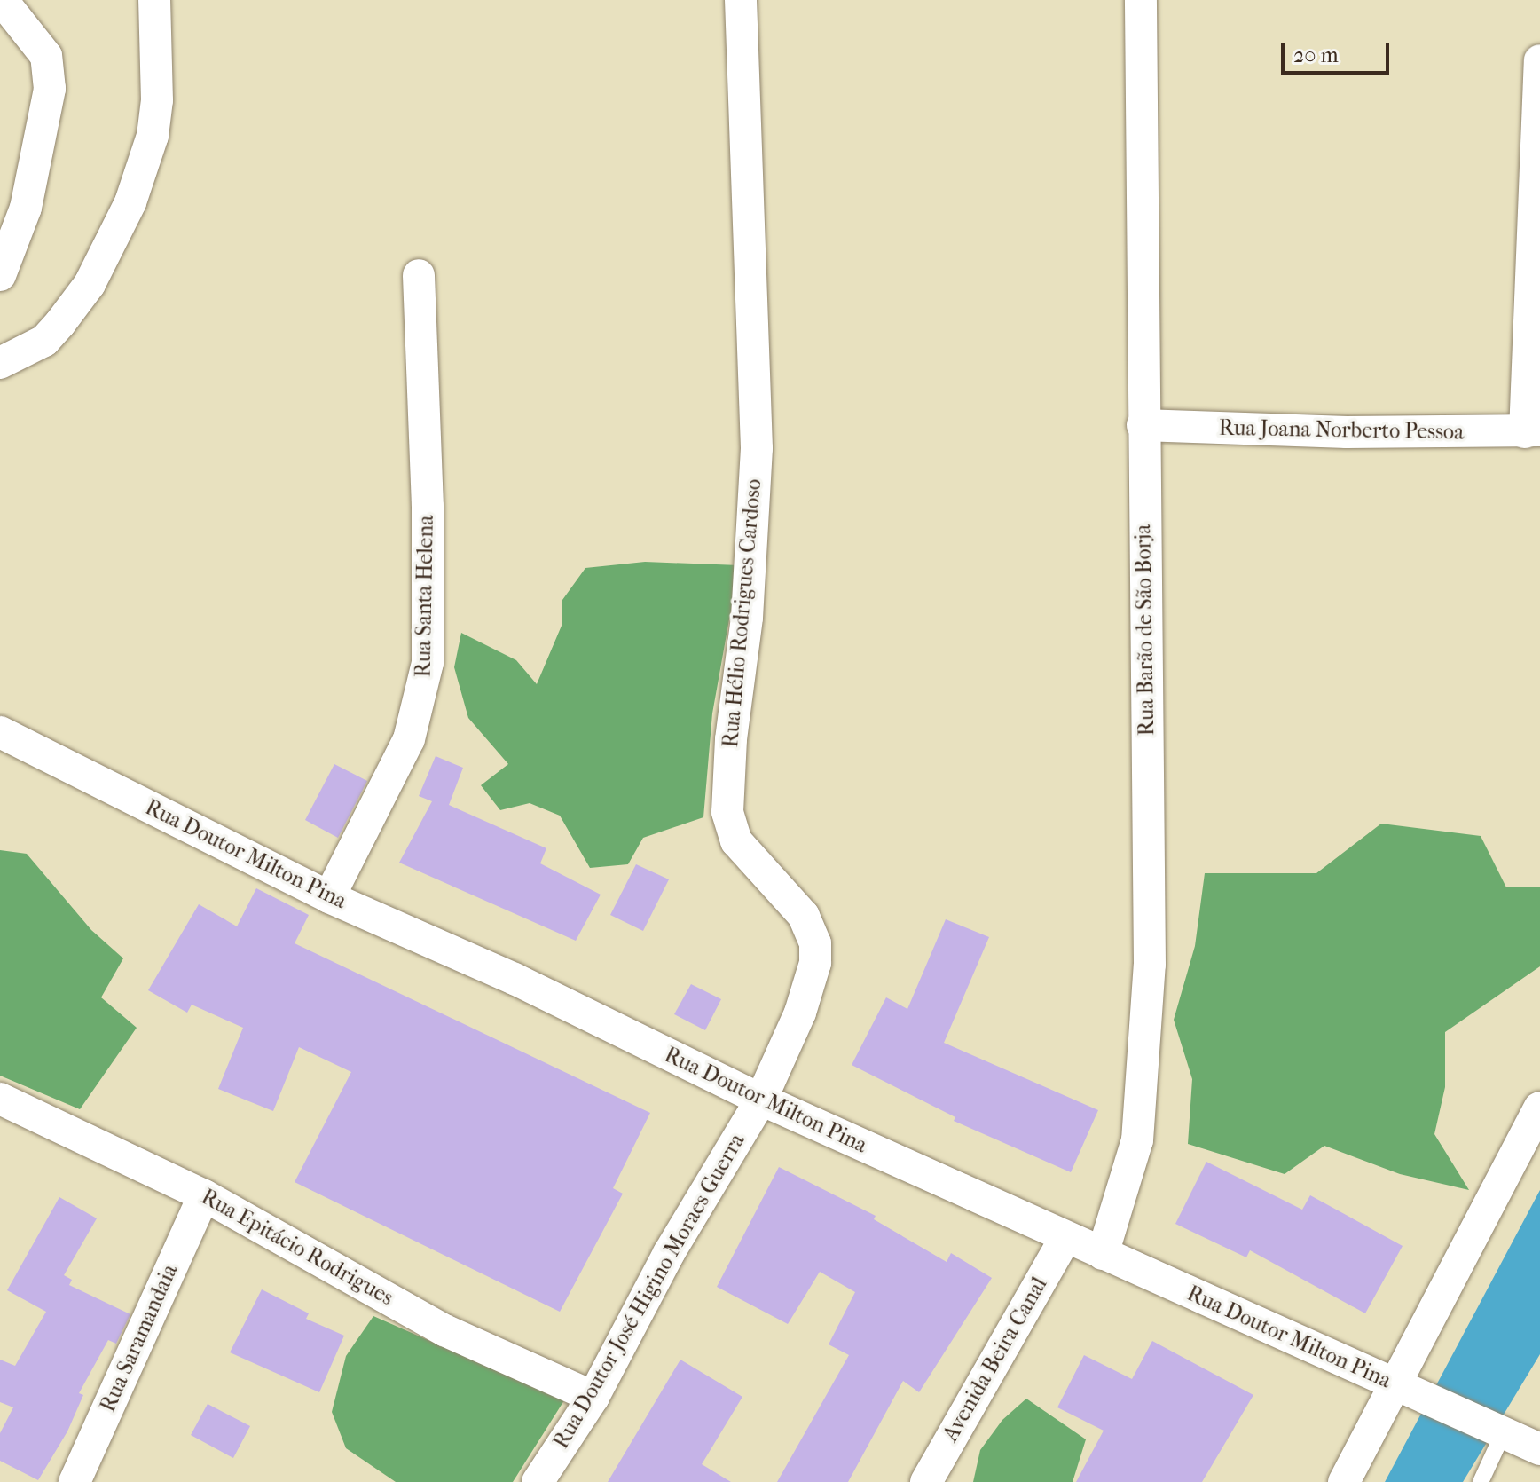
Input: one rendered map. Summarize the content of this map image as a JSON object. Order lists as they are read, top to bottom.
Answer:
{
  "streets": {
    "street": [
      "Rua Joana Norberto Pessoa",
      "Rua Santa Helena",
      "Rua Hélio Rodrigues Cardoso",
      "Rua Barão de São Borja",
      "Rua Doutor Milton Pina",
      "Rua Epitácio Rodrigues",
      "Rua Doutor José Higino Moraes Guerra",
      "Rua Saramandaia",
      "Avenida Beira Canal"
    ]
  },
  "crossings": [
    ["Rua Joana Norberto Pessoa", "Rua Barão de São Borja"],
    ["Rua Santa Helena", "Rua Doutor Milton Pina"],
    ["Rua Hélio Rodrigues Cardoso", "Rua Doutor Milton Pina"],
    ["Rua Hélio Rodrigues Cardoso", "Rua Doutor José Higino Moraes Guerra"],
    ["Rua Barão de São Borja", "Rua Doutor Milton Pina"],
    ["Rua Doutor Milton Pina", "Rua Doutor José Higino Moraes Guerra"],
    ["Rua Doutor Milton Pina", "Avenida Beira Canal"],
    ["Rua Epitácio Rodrigues", "Rua Doutor José Higino Moraes Guerra"],
    ["Rua Epitácio Rodrigues", "Rua Saramandaia"]
  ],
  "scale_bar": "20 m"
}
